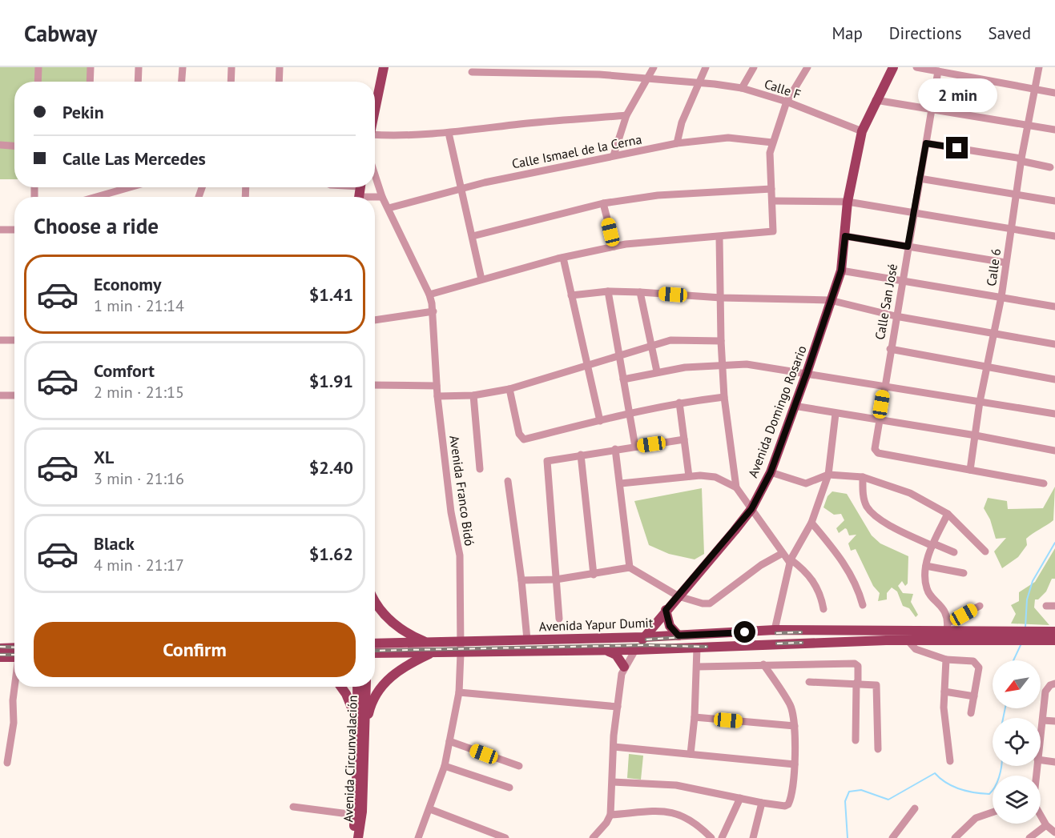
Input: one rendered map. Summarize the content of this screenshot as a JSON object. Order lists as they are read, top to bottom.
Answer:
{
  "streets": {
    "main road": ["Avenida Domingo Rosario", "Avenida Yapur Dumit", "Avenida Circunvalación"],
    "street": [
      "Calle F",
      "Calle Ismael de la Cerna",
      "Calle 6",
      "Calle San José",
      "Avenida Franco Bidó"
    ]
  },
  "crossings": [
    ["Calle F", "Avenida Domingo Rosario"],
    ["Calle Ismael de la Cerna", "Avenida Franco Bidó"],
    ["Calle 6", "Calle San José"],
    ["Avenida Domingo Rosario", "Avenida Yapur Dumit"],
    ["Avenida Franco Bidó", "Avenida Yapur Dumit"]
  ],
  "north": "bottom left",
  "page": {
    "header": "Cabway",
    "nav": ["Map", "Directions", "Saved"],
    "bubble": "2 min",
    "banner": ["Pekin", "Calle Las Mercedes"],
    "heading": "Choose a ride",
    "list": [
      {
        "name": "Economy",
        "note": "1 min · 21:14",
        "value": "$1.41"
      },
      {
        "name": "Comfort",
        "note": "2 min · 21:15",
        "value": "$1.91"
      },
      {
        "name": "XL",
        "note": "3 min · 21:16",
        "value": "$2.40"
      },
      {
        "name": "Black",
        "note": "4 min · 21:17",
        "value": "$1.62"
      }
    ],
    "buttons": "Confirm"
  }
}
